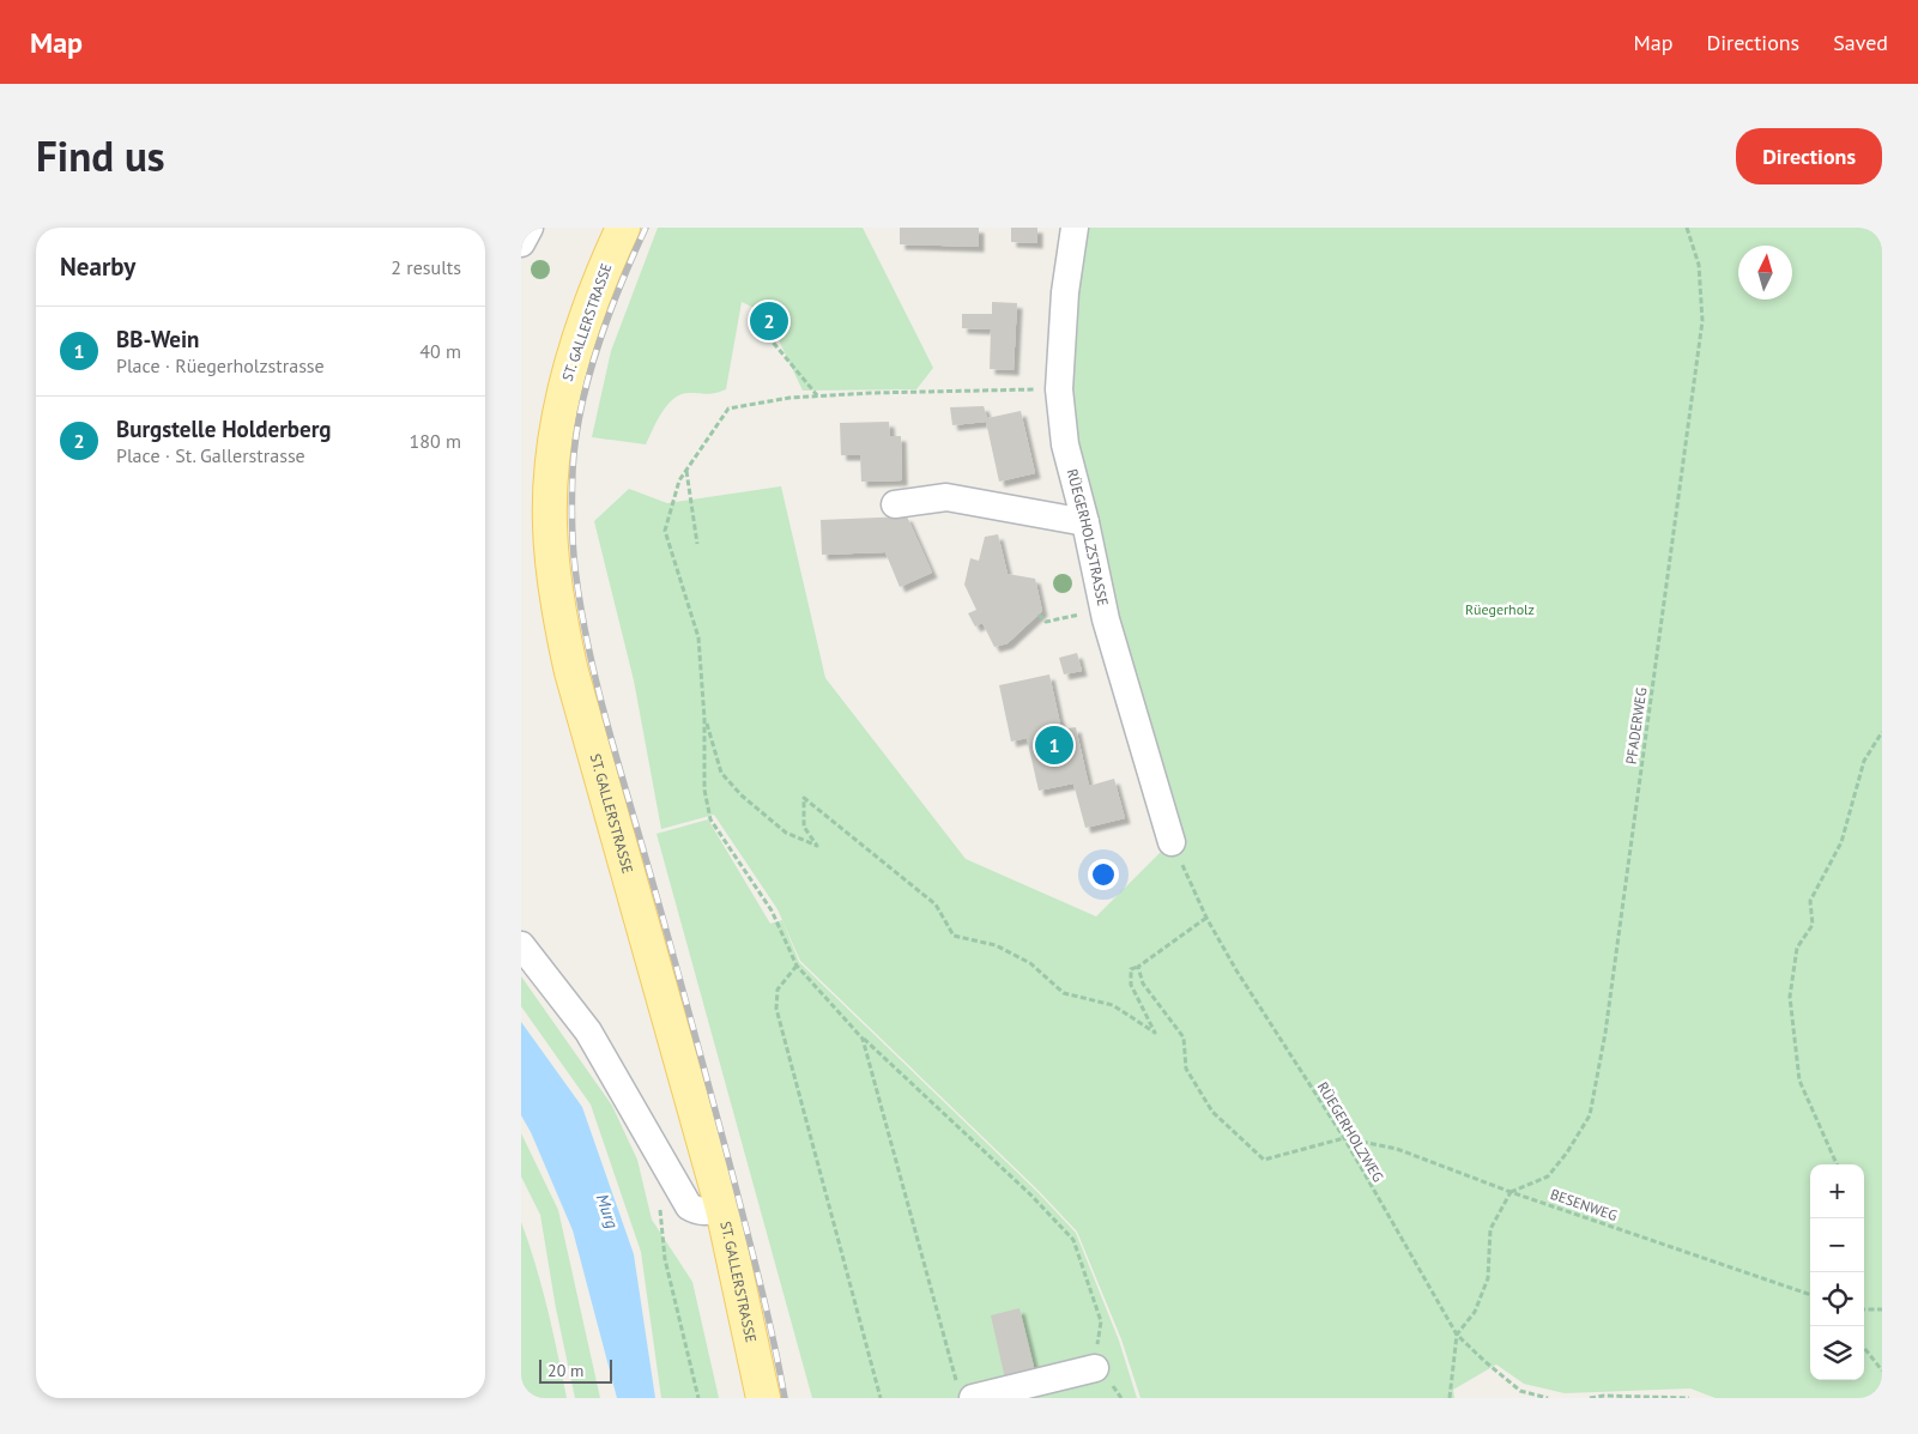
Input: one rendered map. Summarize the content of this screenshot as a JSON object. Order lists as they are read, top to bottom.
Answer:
{
  "streets": {
    "main road": ["ST. GALLERSTRASSE"],
    "street": ["RÜEGERHOLZSTRASSE"],
    "path": ["PFADERWEG", "RÜEGERHOLZWEG", "BESENWEG"]
  },
  "crossings": [
    ["RÜEGERHOLZSTRASSE", "RÜEGERHOLZWEG"],
    ["PFADERWEG", "BESENWEG"],
    ["RÜEGERHOLZWEG", "BESENWEG"]
  ],
  "water": ["Murg"],
  "parks": ["Rüegerholz"],
  "scale_bar": "20 m",
  "north": "top",
  "page": {
    "header": "Map",
    "nav": ["Map", "Directions", "Saved"],
    "title": "Find us",
    "buttons": "Directions",
    "heading": ["Nearby", "2 results"],
    "pins": ["2", "1"],
    "list": [
      {
        "mark": "1",
        "name": "BB-Wein",
        "note": "Place · Rüegerholzstrasse",
        "value": "40 m"
      },
      {
        "mark": "2",
        "name": "Burgstelle Holderberg",
        "note": "Place · St. Gallerstrasse",
        "value": "180 m"
      }
    ],
    "map_buttons": ["+", "−"],
    "scale": "20 m"
  }
}
